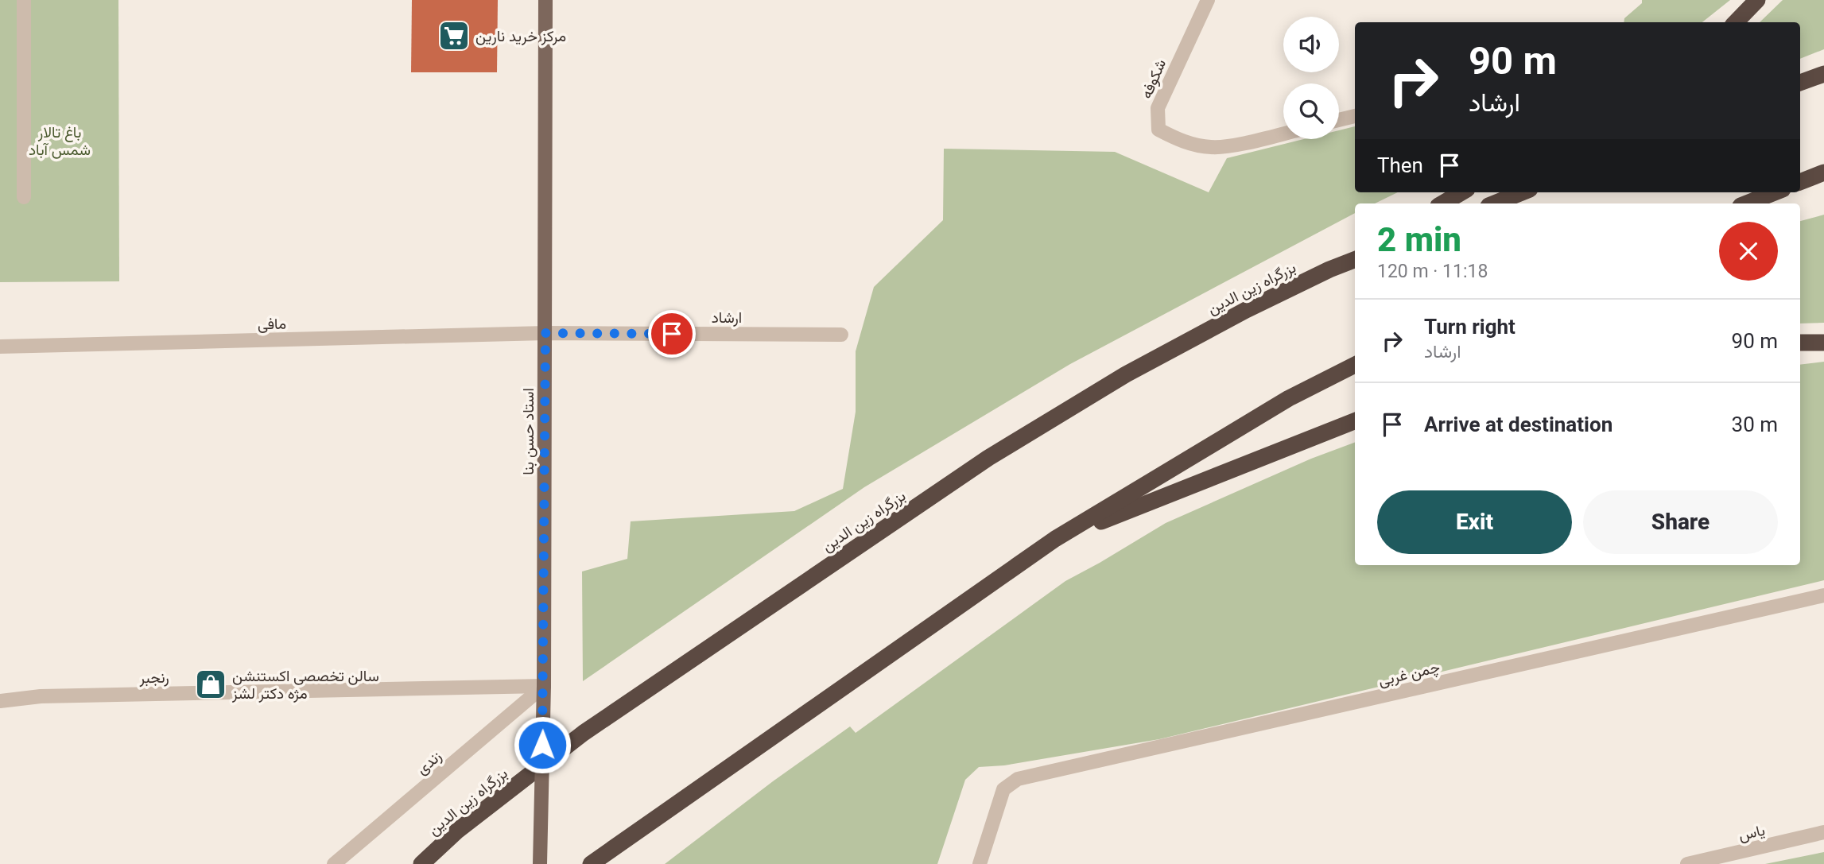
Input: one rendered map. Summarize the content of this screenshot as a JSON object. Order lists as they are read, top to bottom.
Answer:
{
  "streets": {
    "highway": ["بزرگراه زین الدین"],
    "main road": ["استاد حسن بنا"],
    "street": [
      "شکوفه",
      "ارشاد",
      "مافی",
      "چمن غربی",
      "رنجبر",
      "زندی",
      "یاس"
    ]
  },
  "crossings": [
    ["ارشاد", "مافی"],
    ["ارشاد", "استاد حسن بنا"],
    ["مافی", "استاد حسن بنا"],
    ["استاد حسن بنا", "رنجبر"],
    ["استاد حسن بنا", "زندی"],
    ["رنجبر", "زندی"]
  ],
  "parks": ["باغ تالار شمس آباد"],
  "places": {
    "supermarket": ["مرکز خرید نارین"],
    "shop": ["سالن تخصصی اکستنشن مژه دکتر لشز"]
  },
  "page": {
    "turn": ["90 m", "ارشاد"],
    "then": "Then",
    "heading": ["2 min", "120 m · 11:18"],
    "list": [
      {
        "name": "Turn right",
        "note": "ارشاد",
        "value": "90 m"
      },
      {
        "name": "Arrive at destination",
        "value": "30 m"
      }
    ],
    "buttons": ["Exit", "Share"]
  }
}
